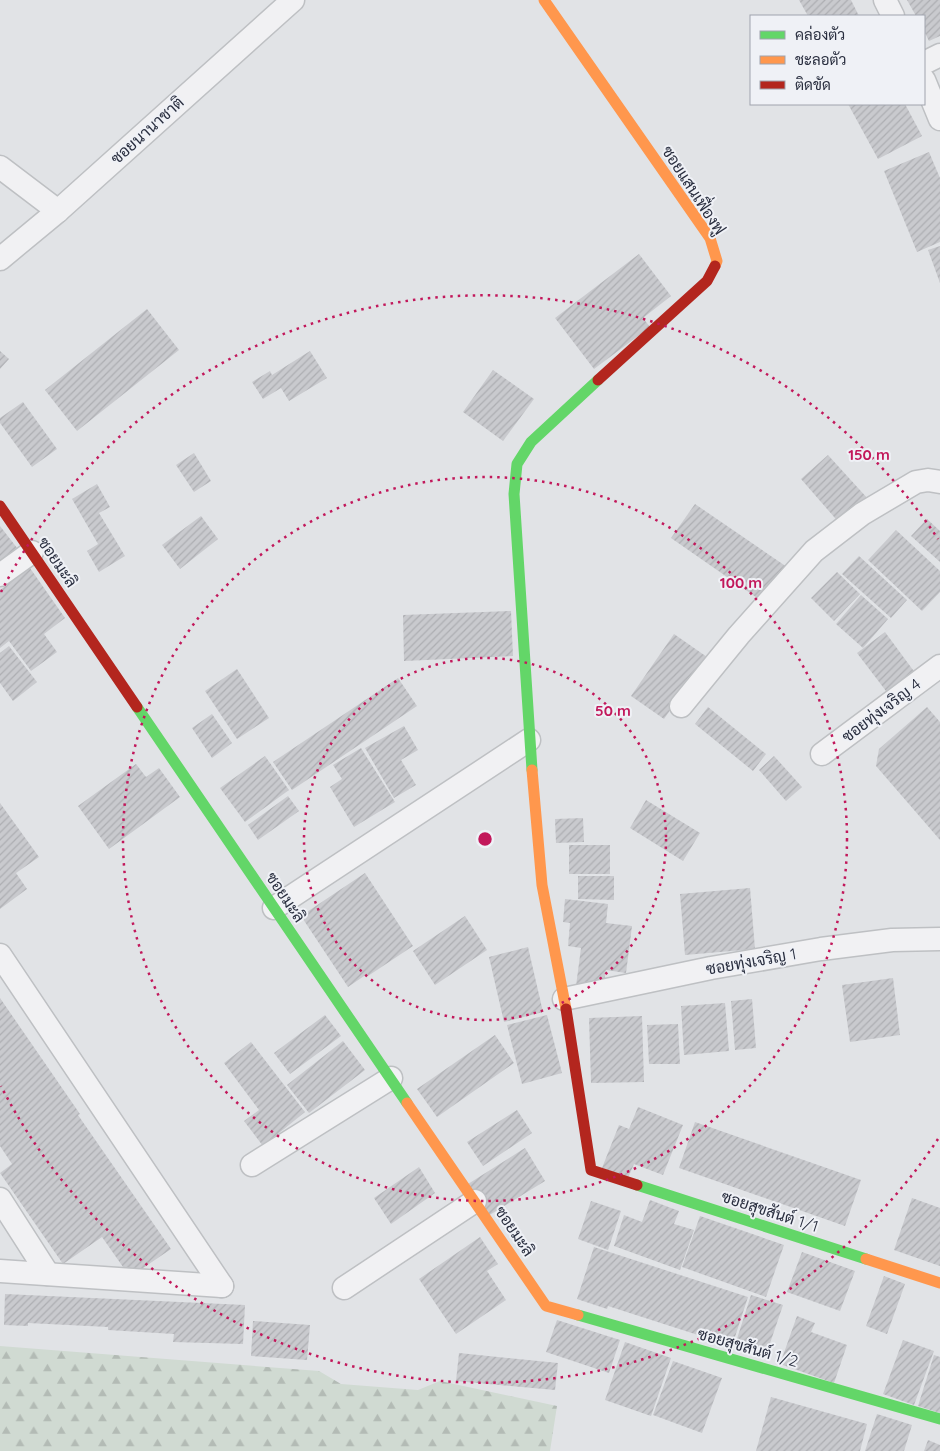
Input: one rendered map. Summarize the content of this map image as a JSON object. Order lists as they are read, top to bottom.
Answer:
{
  "streets": {
    "street": [
      "ซอยนานาชาติ",
      "ซอยแสนเฟื่องฟู",
      "ซอยมะลิ",
      "ซอยทุ่งเจริญ 4",
      "ซอยทุ่งเจริญ 1",
      "ซอยสุขสันต์ 1/1",
      "ซอยสุขสันต์ 1/2"
    ]
  },
  "crossings": [
    ["ซอยมะลิ", "ซอยสุขสันต์ 1/2"],
    ["ซอยทุ่งเจริญ 1", "ซอยสุขสันต์ 1/1"]
  ],
  "legend": ["คล่องตัว", "ชะลอตัว", "ติดขัด"],
  "rings": ["150 m", "100 m", "50 m"]
}
